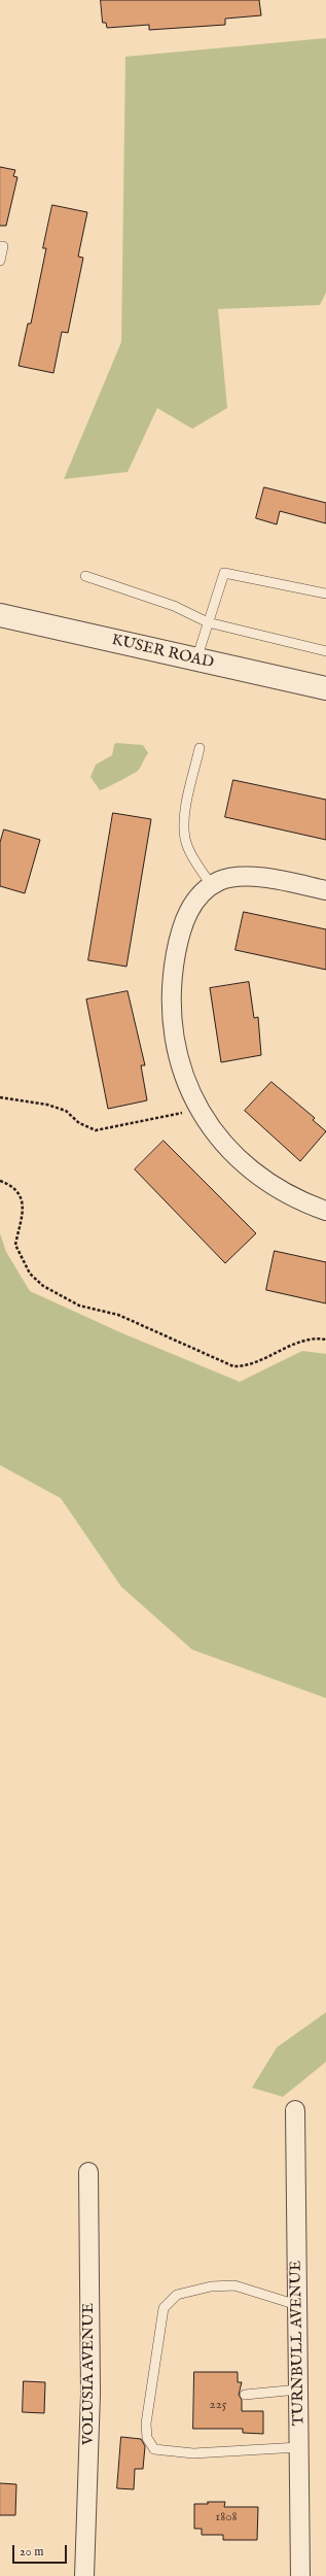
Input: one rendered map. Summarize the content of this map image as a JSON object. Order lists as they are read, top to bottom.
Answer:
{
  "streets": {
    "street": ["KUSER ROAD", "TURNBULL AVENUE", "VOLUSIA AVENUE"]
  },
  "house_numbers": ["225", "1808"],
  "scale_bar": "20 m"
}
